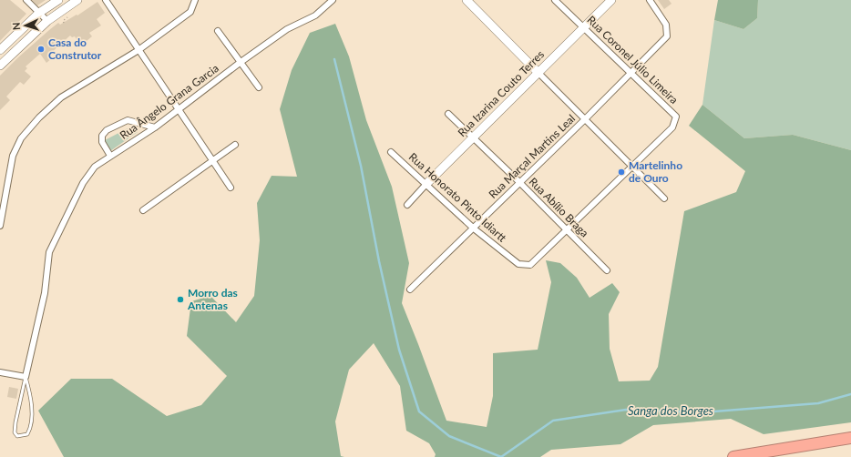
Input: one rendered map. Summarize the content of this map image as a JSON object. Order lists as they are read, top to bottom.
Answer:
{
  "streets": {
    "street": [
      "Rua Coronel Júlio Limeira",
      "Rua Izarina Couto Terres",
      "Rua Ângelo Grana Garcia",
      "Rua Marçal Martins Leal",
      "Rua Honorato Pinto Idiartt",
      "Rua Abílio Braga"
    ]
  },
  "crossings": [
    ["Rua Coronel Júlio Limeira", "Rua Izarina Couto Terres"],
    ["Rua Coronel Júlio Limeira", "Rua Marçal Martins Leal"],
    ["Rua Izarina Couto Terres", "Rua Honorato Pinto Idiartt"],
    ["Rua Izarina Couto Terres", "Rua Abílio Braga"],
    ["Rua Marçal Martins Leal", "Rua Honorato Pinto Idiartt"],
    ["Rua Marçal Martins Leal", "Rua Abílio Braga"],
    ["Rua Honorato Pinto Idiartt", "Rua Abílio Braga"]
  ],
  "water": ["Sanga dos Borges"],
  "places": ["Casa do Construtor", "Martelinho de Ouro", "Morro das Antenas"],
  "north": "left"
}
